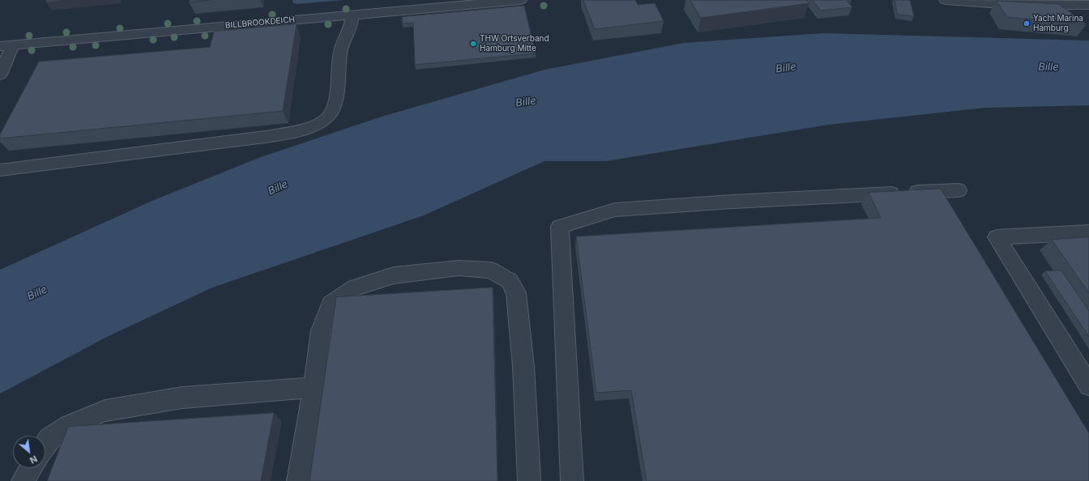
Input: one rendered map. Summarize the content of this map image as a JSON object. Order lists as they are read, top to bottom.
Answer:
{
  "streets": {
    "street": ["BILLBROOKDEICH"]
  },
  "water": ["Bille"],
  "places": ["Yacht Marina Hamburg", "THW Ortsverband Hamburg Mitte"],
  "north": "bottom right"
}
